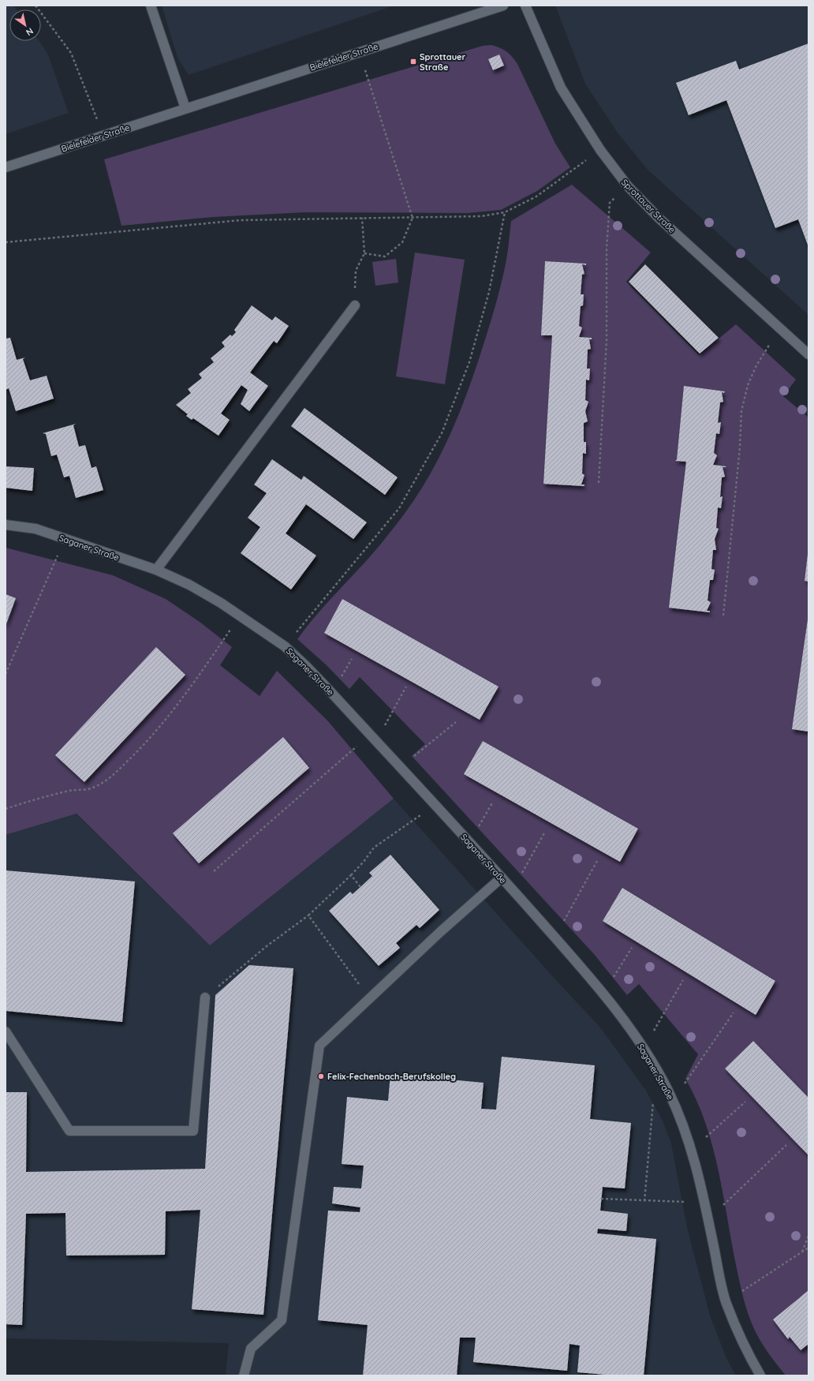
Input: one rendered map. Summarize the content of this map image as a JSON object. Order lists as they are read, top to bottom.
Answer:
{
  "streets": {
    "street": ["Bielefelder Straße", "Sprottauer Straße", "Saganer Straße"]
  },
  "places": {
    "transit": ["Sprottauer Straße"],
    "other": ["Felix-Fechenbach-Berufskolleg"]
  },
  "north": "bottom right"
}
